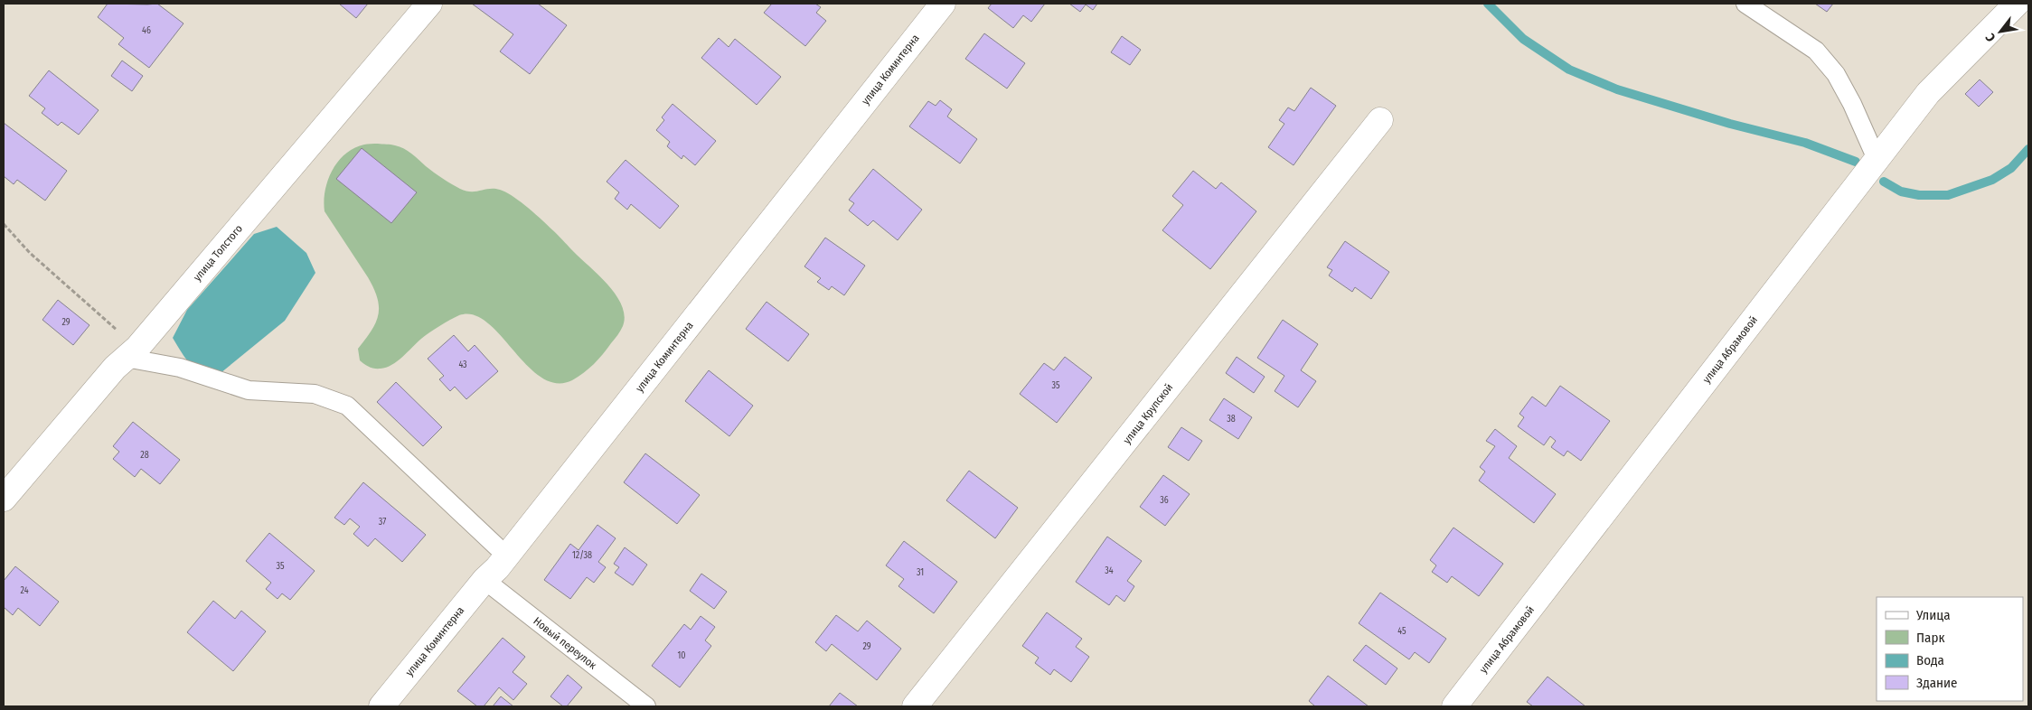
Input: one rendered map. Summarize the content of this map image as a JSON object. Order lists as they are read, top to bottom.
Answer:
{
  "streets": {
    "street": [
      "улица Коминтерна",
      "улица Толстого",
      "улица Абрамовой",
      "улица Крупской"
    ],
    "lane": ["Новый переулок"]
  },
  "crossings": [
    ["улица Коминтерна", "Новый переулок"]
  ],
  "house_numbers": [
    "46",
    "29",
    "43",
    "35",
    "38",
    "28",
    "36",
    "37",
    "12/38",
    "35",
    "34",
    "31",
    "24",
    "45",
    "29",
    "10"
  ],
  "legend": [
    "Улица",
    "Парк",
    "Вода",
    "Здание"
  ],
  "north": "bottom left"
}
